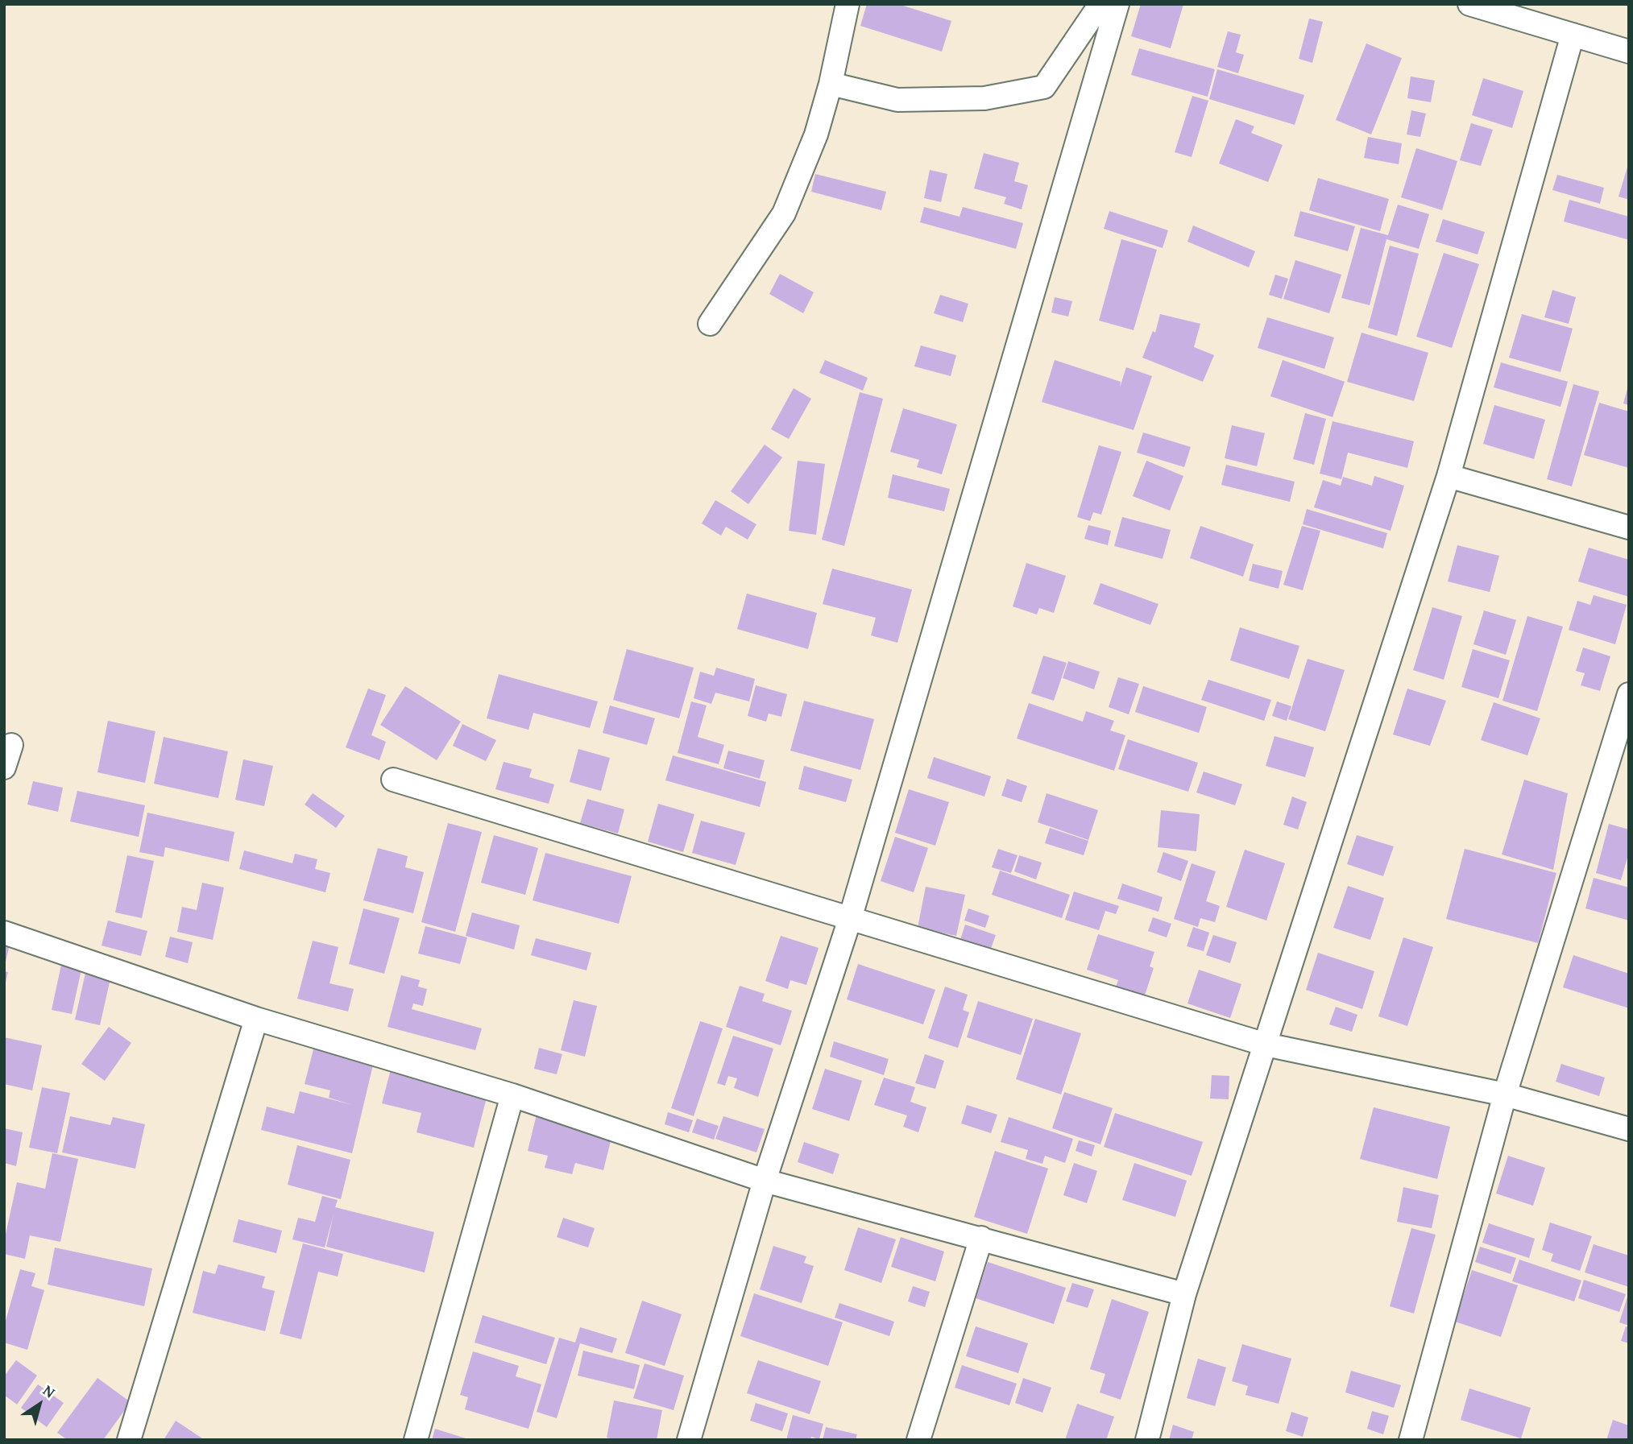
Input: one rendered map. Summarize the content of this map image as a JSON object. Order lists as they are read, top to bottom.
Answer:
{
  "north": "top right"
}
